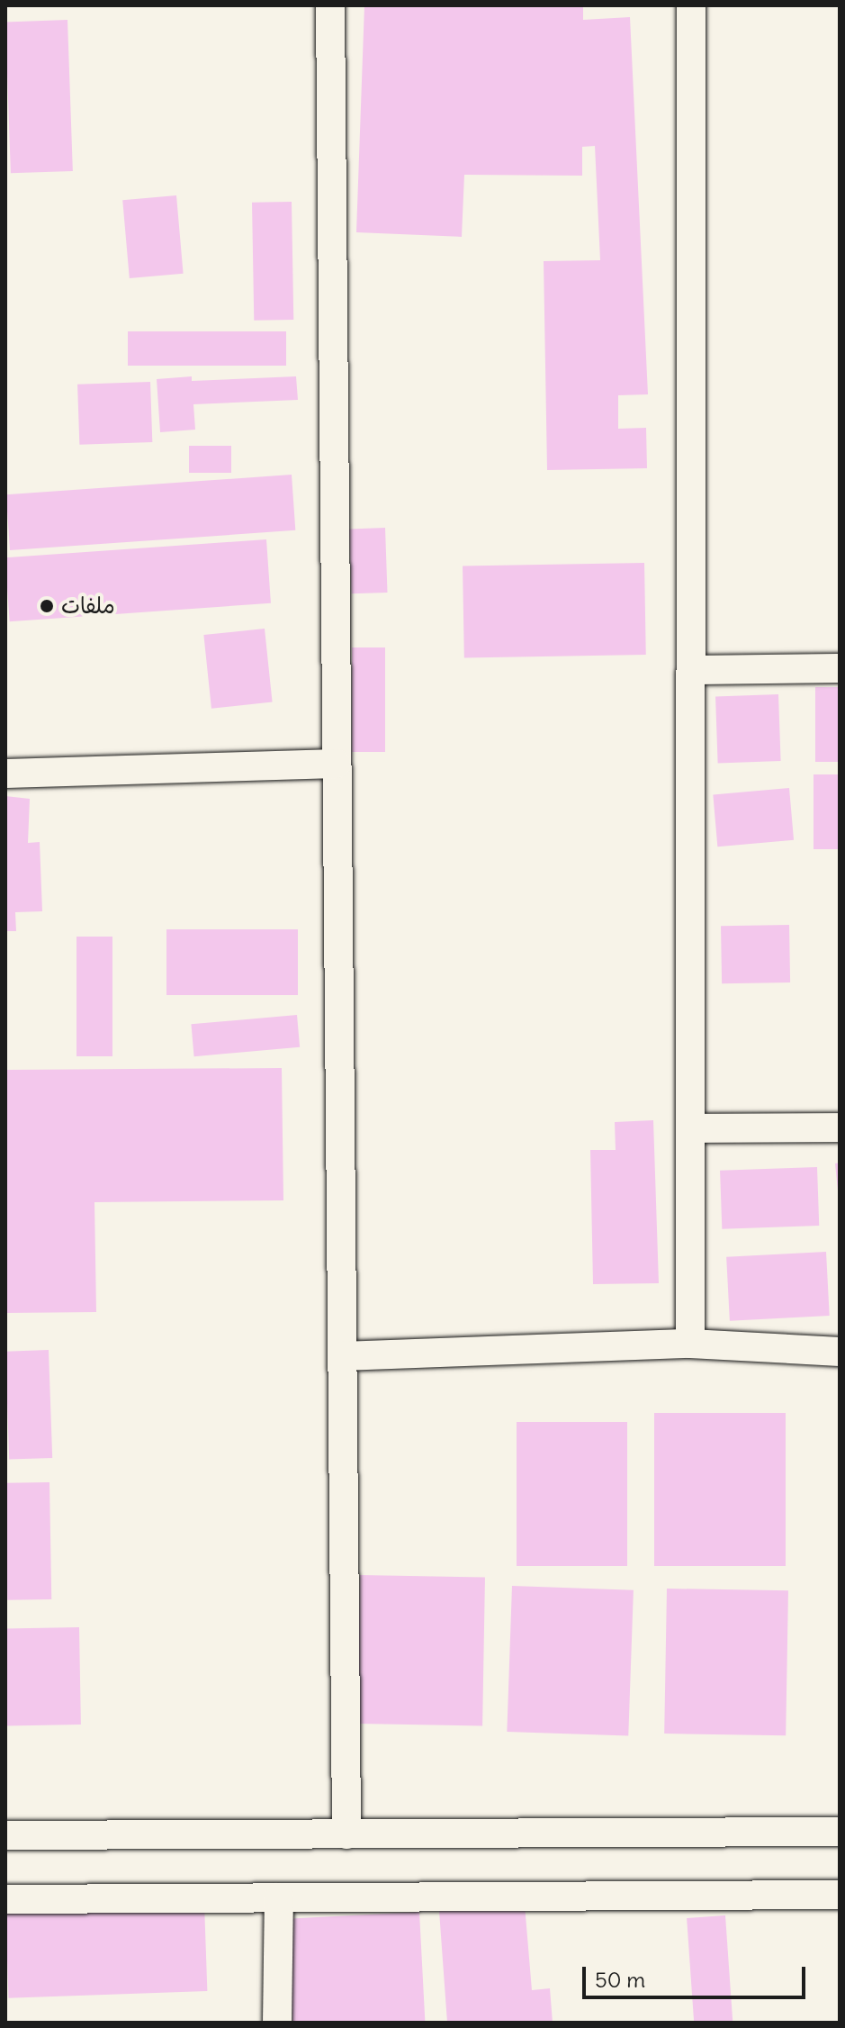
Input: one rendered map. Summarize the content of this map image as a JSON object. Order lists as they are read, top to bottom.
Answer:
{
  "places": ["ملفات"],
  "scale_bar": "50 m"
}
